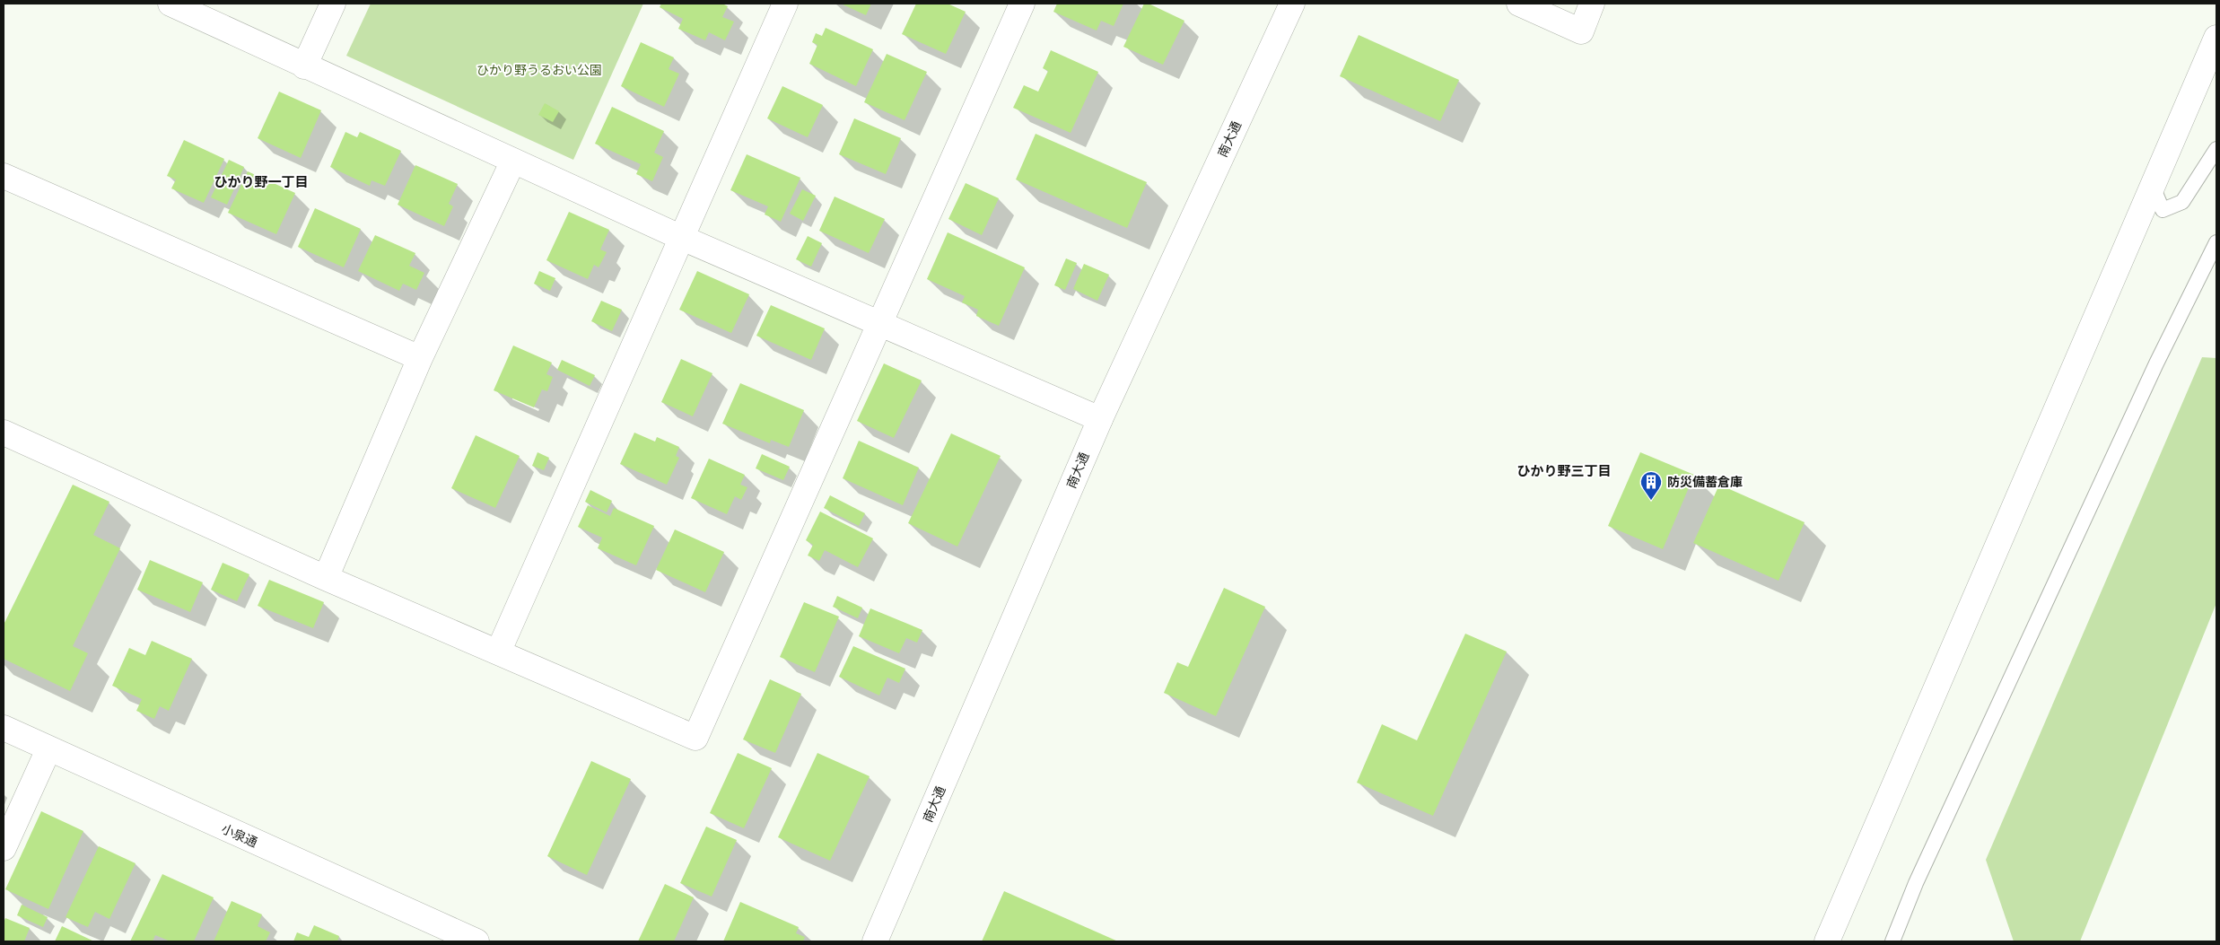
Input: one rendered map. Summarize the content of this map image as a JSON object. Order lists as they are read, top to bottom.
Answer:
{
  "streets": {
    "street": ["南大通", "小泉通"]
  },
  "districts": ["ひかり野一丁目", "ひかり野三丁目"],
  "parks": ["ひかり野うるおい公園"],
  "places": {
    "building": ["防災備蓄倉庫"]
  }
}
